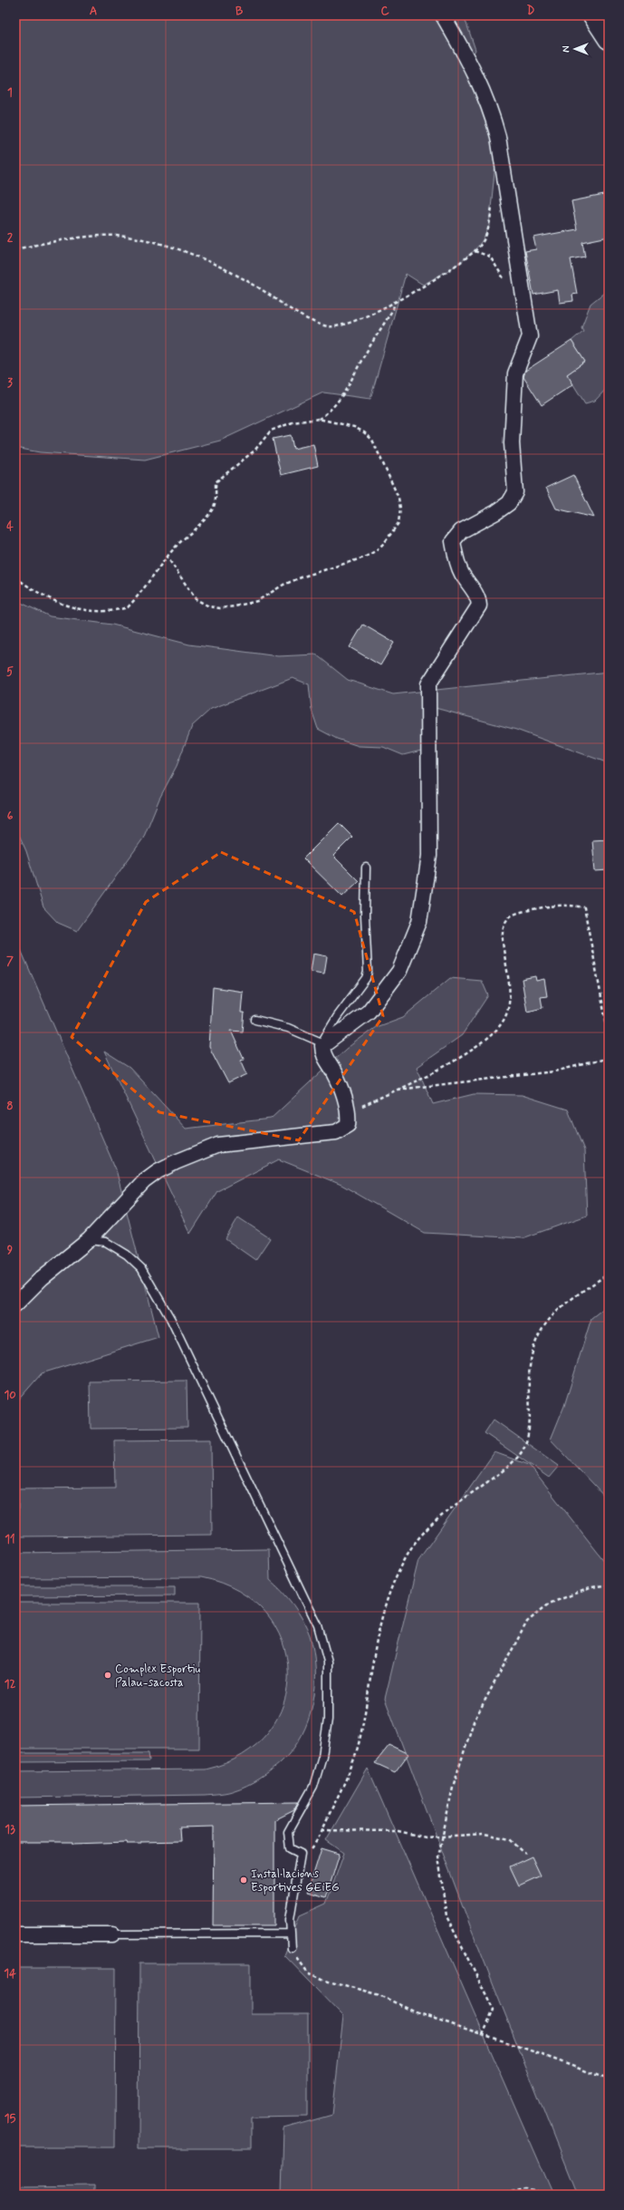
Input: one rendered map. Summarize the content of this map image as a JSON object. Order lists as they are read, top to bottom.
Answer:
{
  "places": ["Complex Esportiu Palau-sacosta", "Instal·lacions Esportives GEiEG"],
  "north": "left",
  "grid": {
    "columns": [
      "A",
      "B",
      "C",
      "D"
    ],
    "rows": [
      "1",
      "2",
      "3",
      "4",
      "5",
      "6",
      "7",
      "8",
      "9",
      "10",
      "11",
      "12",
      "13",
      "14",
      "15"
    ]
  }
}
